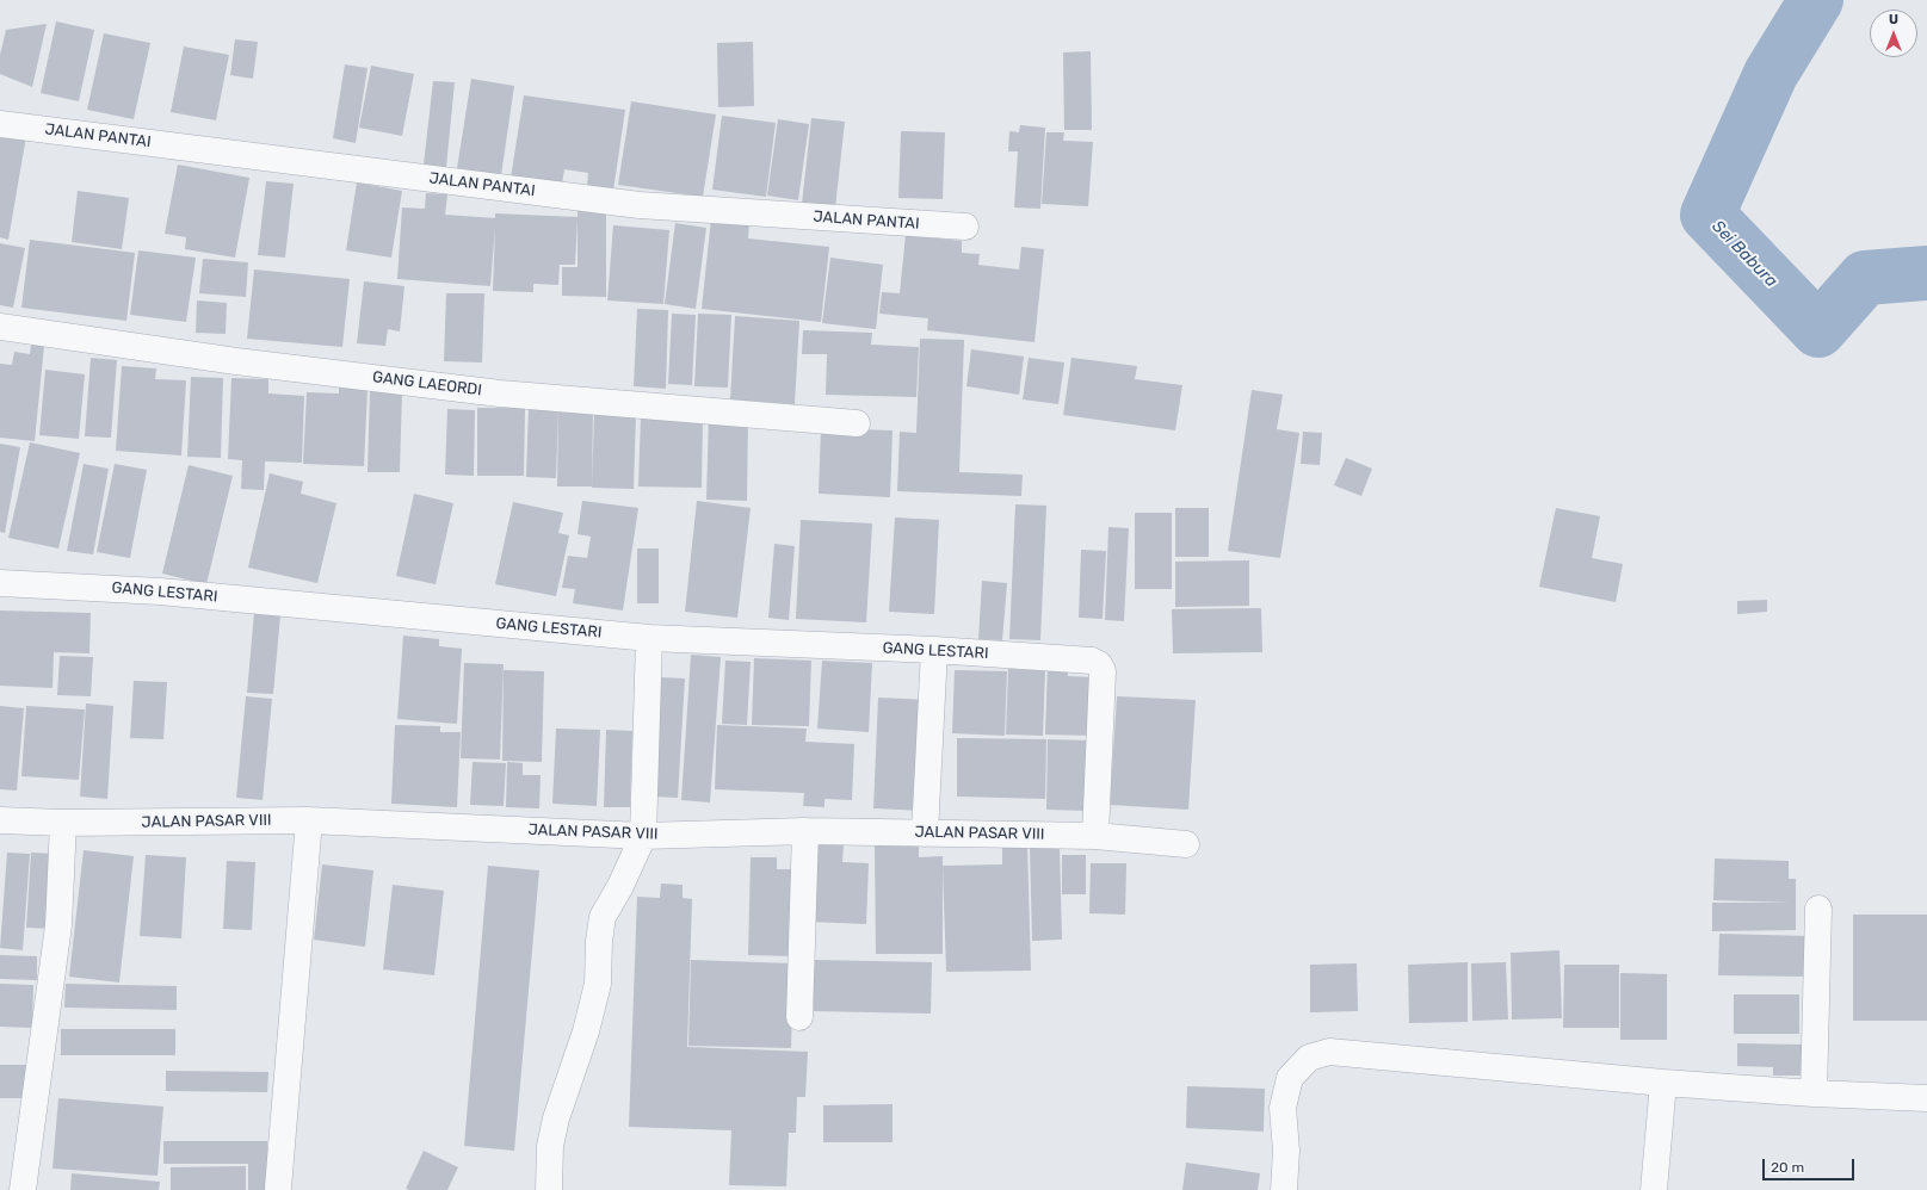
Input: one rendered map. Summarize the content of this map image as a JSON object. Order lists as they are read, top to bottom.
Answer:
{
  "streets": {
    "street": [
      "JALAN PANTAI",
      "GANG LAEORDI",
      "GANG LESTARI",
      "JALAN PASAR VIII"
    ]
  },
  "crossings": [
    ["GANG LESTARI", "JALAN PASAR VIII"]
  ],
  "water": ["Sei Babura"],
  "scale_bar": "20 m",
  "north": "top"
}
